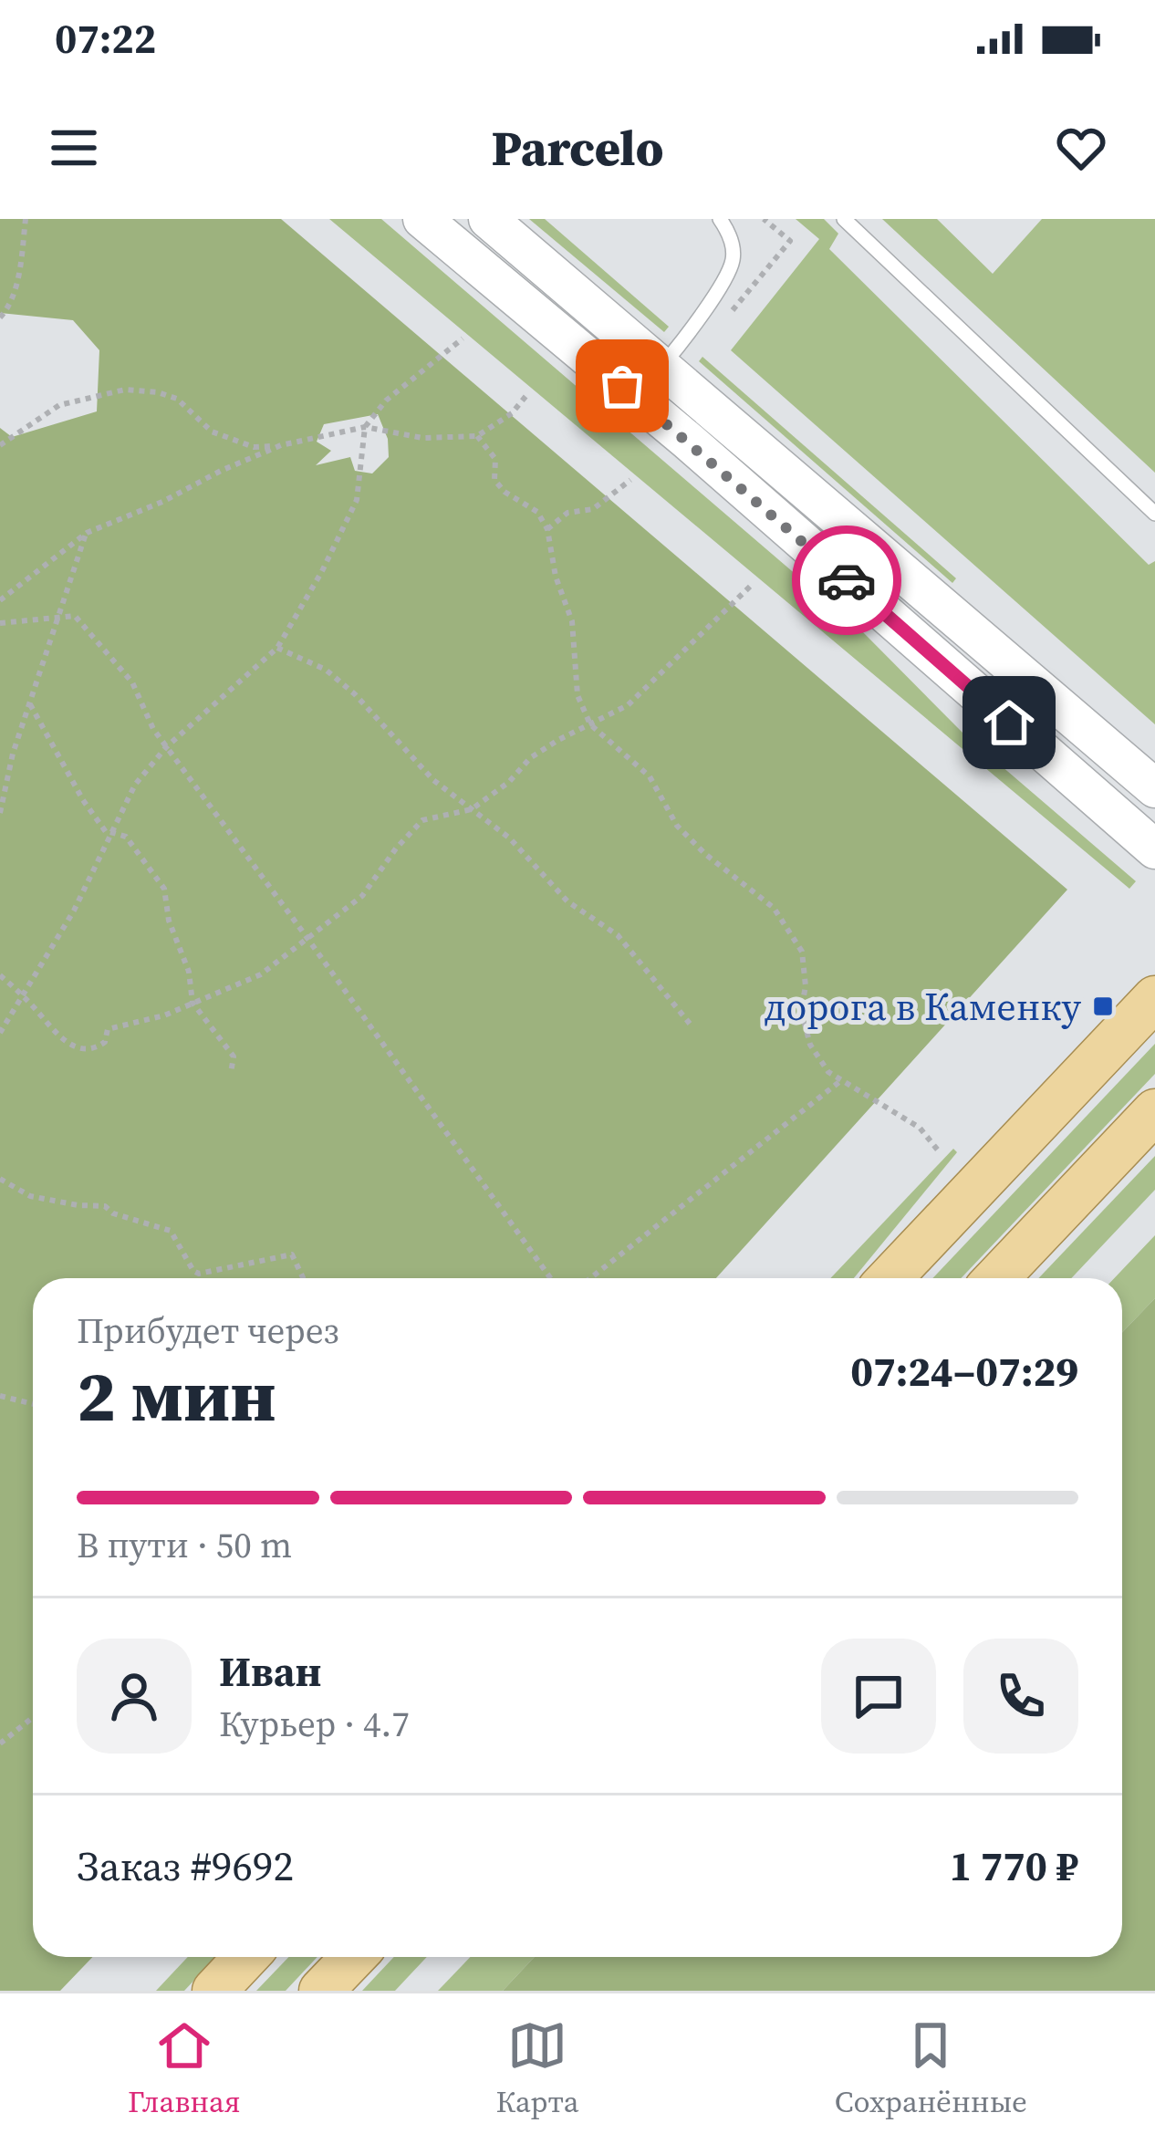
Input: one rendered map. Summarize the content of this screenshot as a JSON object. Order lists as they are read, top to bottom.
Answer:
{
  "places": {
    "transit": ["дорога в Каменку"]
  },
  "page": {
    "status": "07:22",
    "header": "Parcelo",
    "heading": ["2 мин", "Прибудет через", "07:24–07:29"],
    "panel": [
      "Иван",
      "Курьер · 4.7",
      "Заказ #9692",
      "1 770 ₽"
    ],
    "bar": "В пути · 50 m",
    "tabs": ["Главная", "Карта", "Сохранённые"]
  }
}
